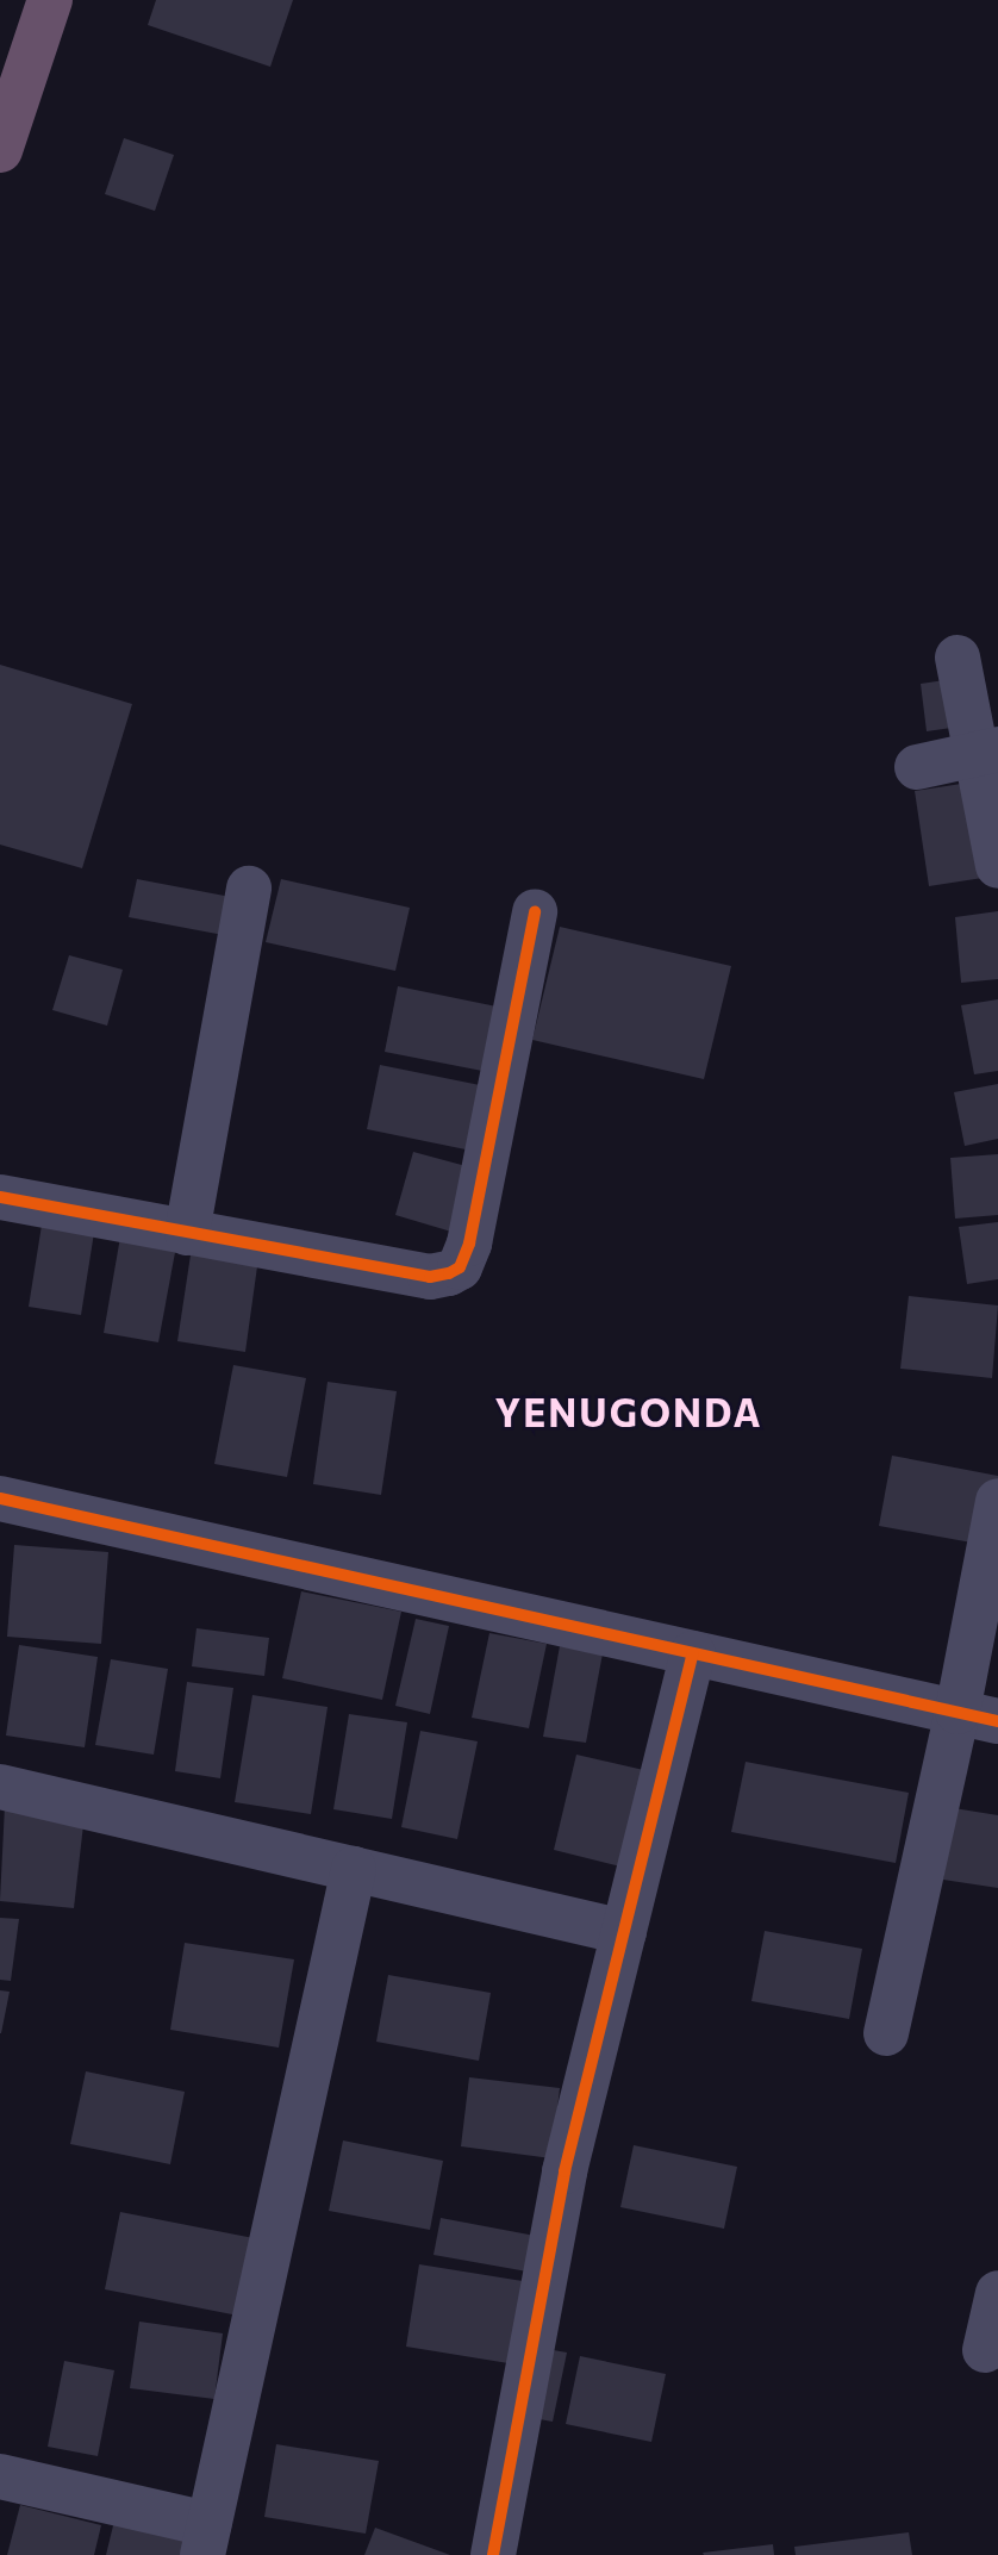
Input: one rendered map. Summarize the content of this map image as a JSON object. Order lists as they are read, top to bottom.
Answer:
{
  "districts": ["YENUGONDA"]
}
